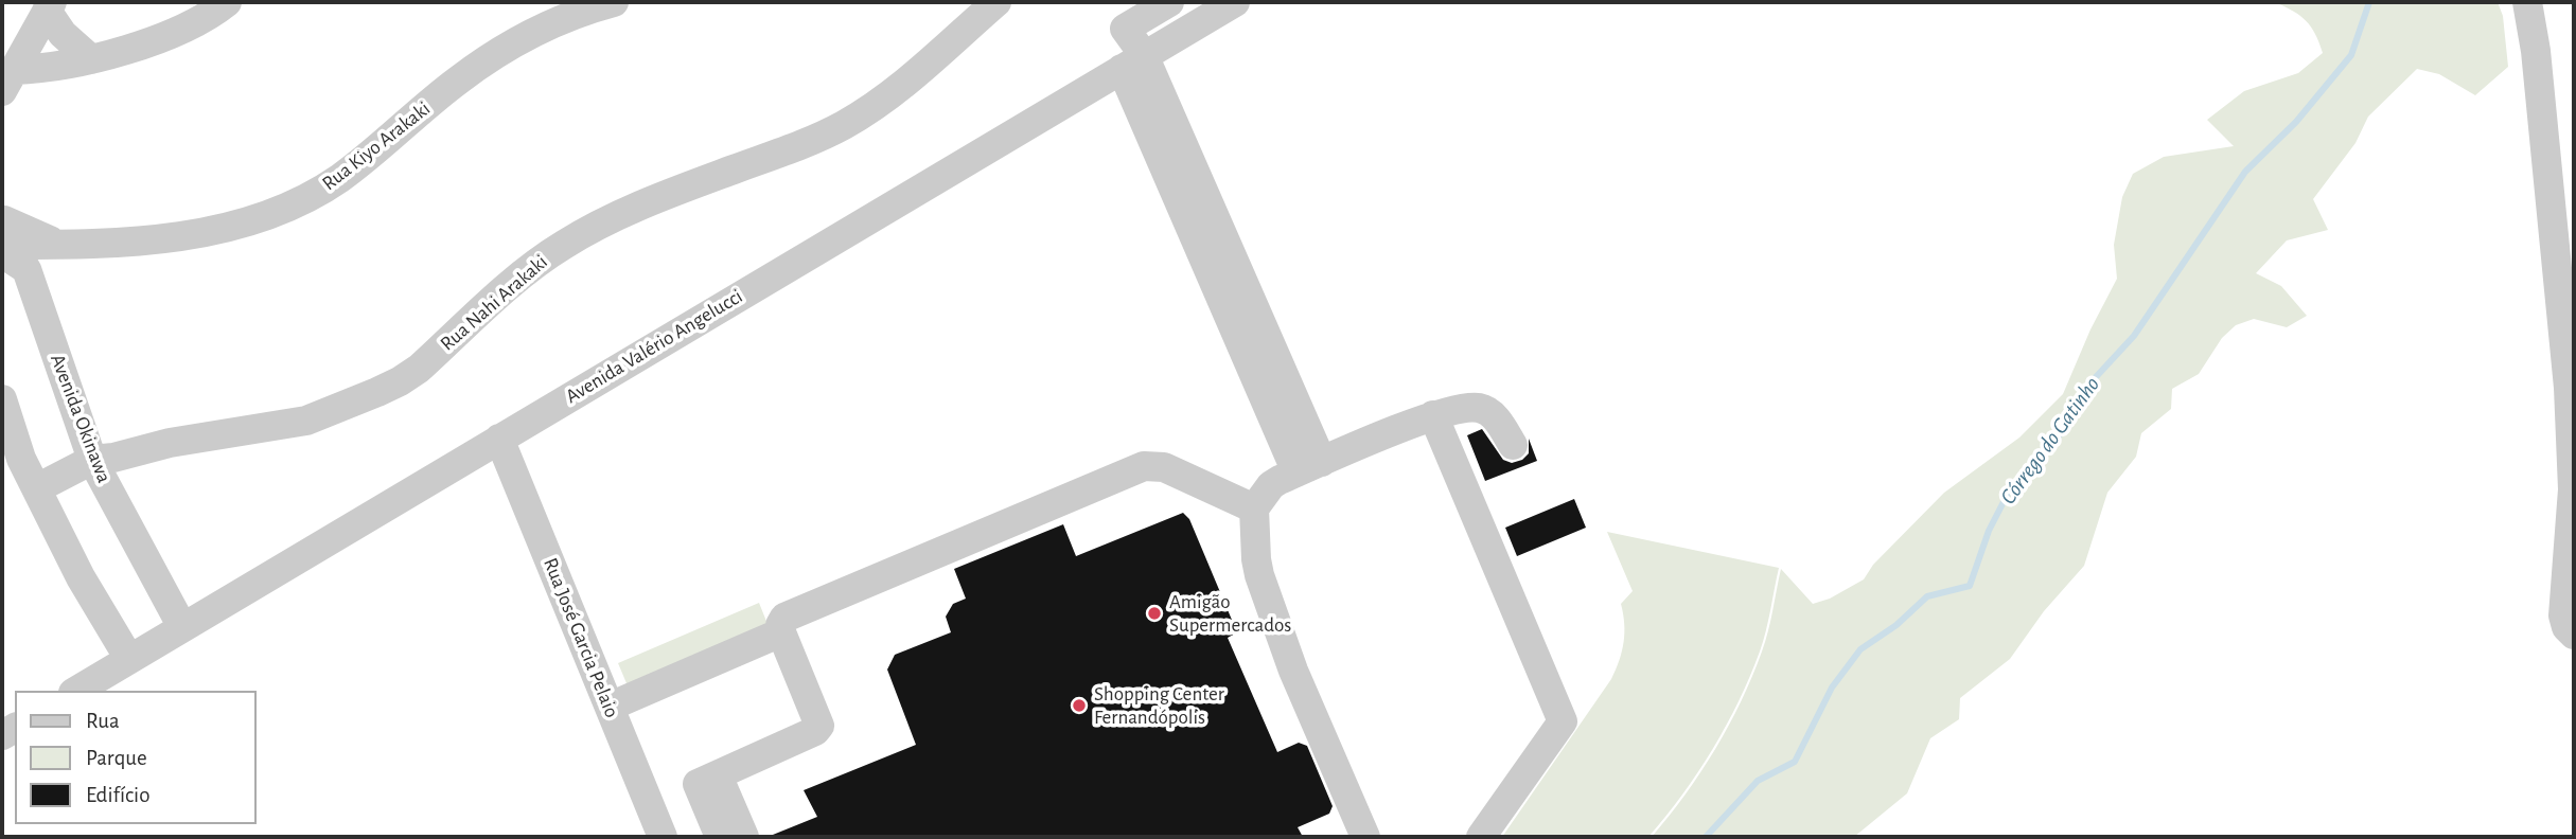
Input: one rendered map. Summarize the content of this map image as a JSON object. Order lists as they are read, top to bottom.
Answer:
{
  "streets": {
    "street": [
      "Rua Kiyo Arakaki",
      "Rua Nahi Arakaki",
      "Avenida Valério Angelucci",
      "Avenida Okinawa",
      "Rua José Garcia Pelaio"
    ]
  },
  "crossings": [
    ["Rua Nahi Arakaki", "Avenida Okinawa"],
    ["Avenida Valério Angelucci", "Avenida Okinawa"],
    ["Avenida Valério Angelucci", "Rua José Garcia Pelaio"]
  ],
  "water": ["Córrego do Gatinho"],
  "places": ["Amigão Supermercados", "Shopping Center Fernandópolis"],
  "legend": ["Rua", "Parque", "Edifício"]
}
